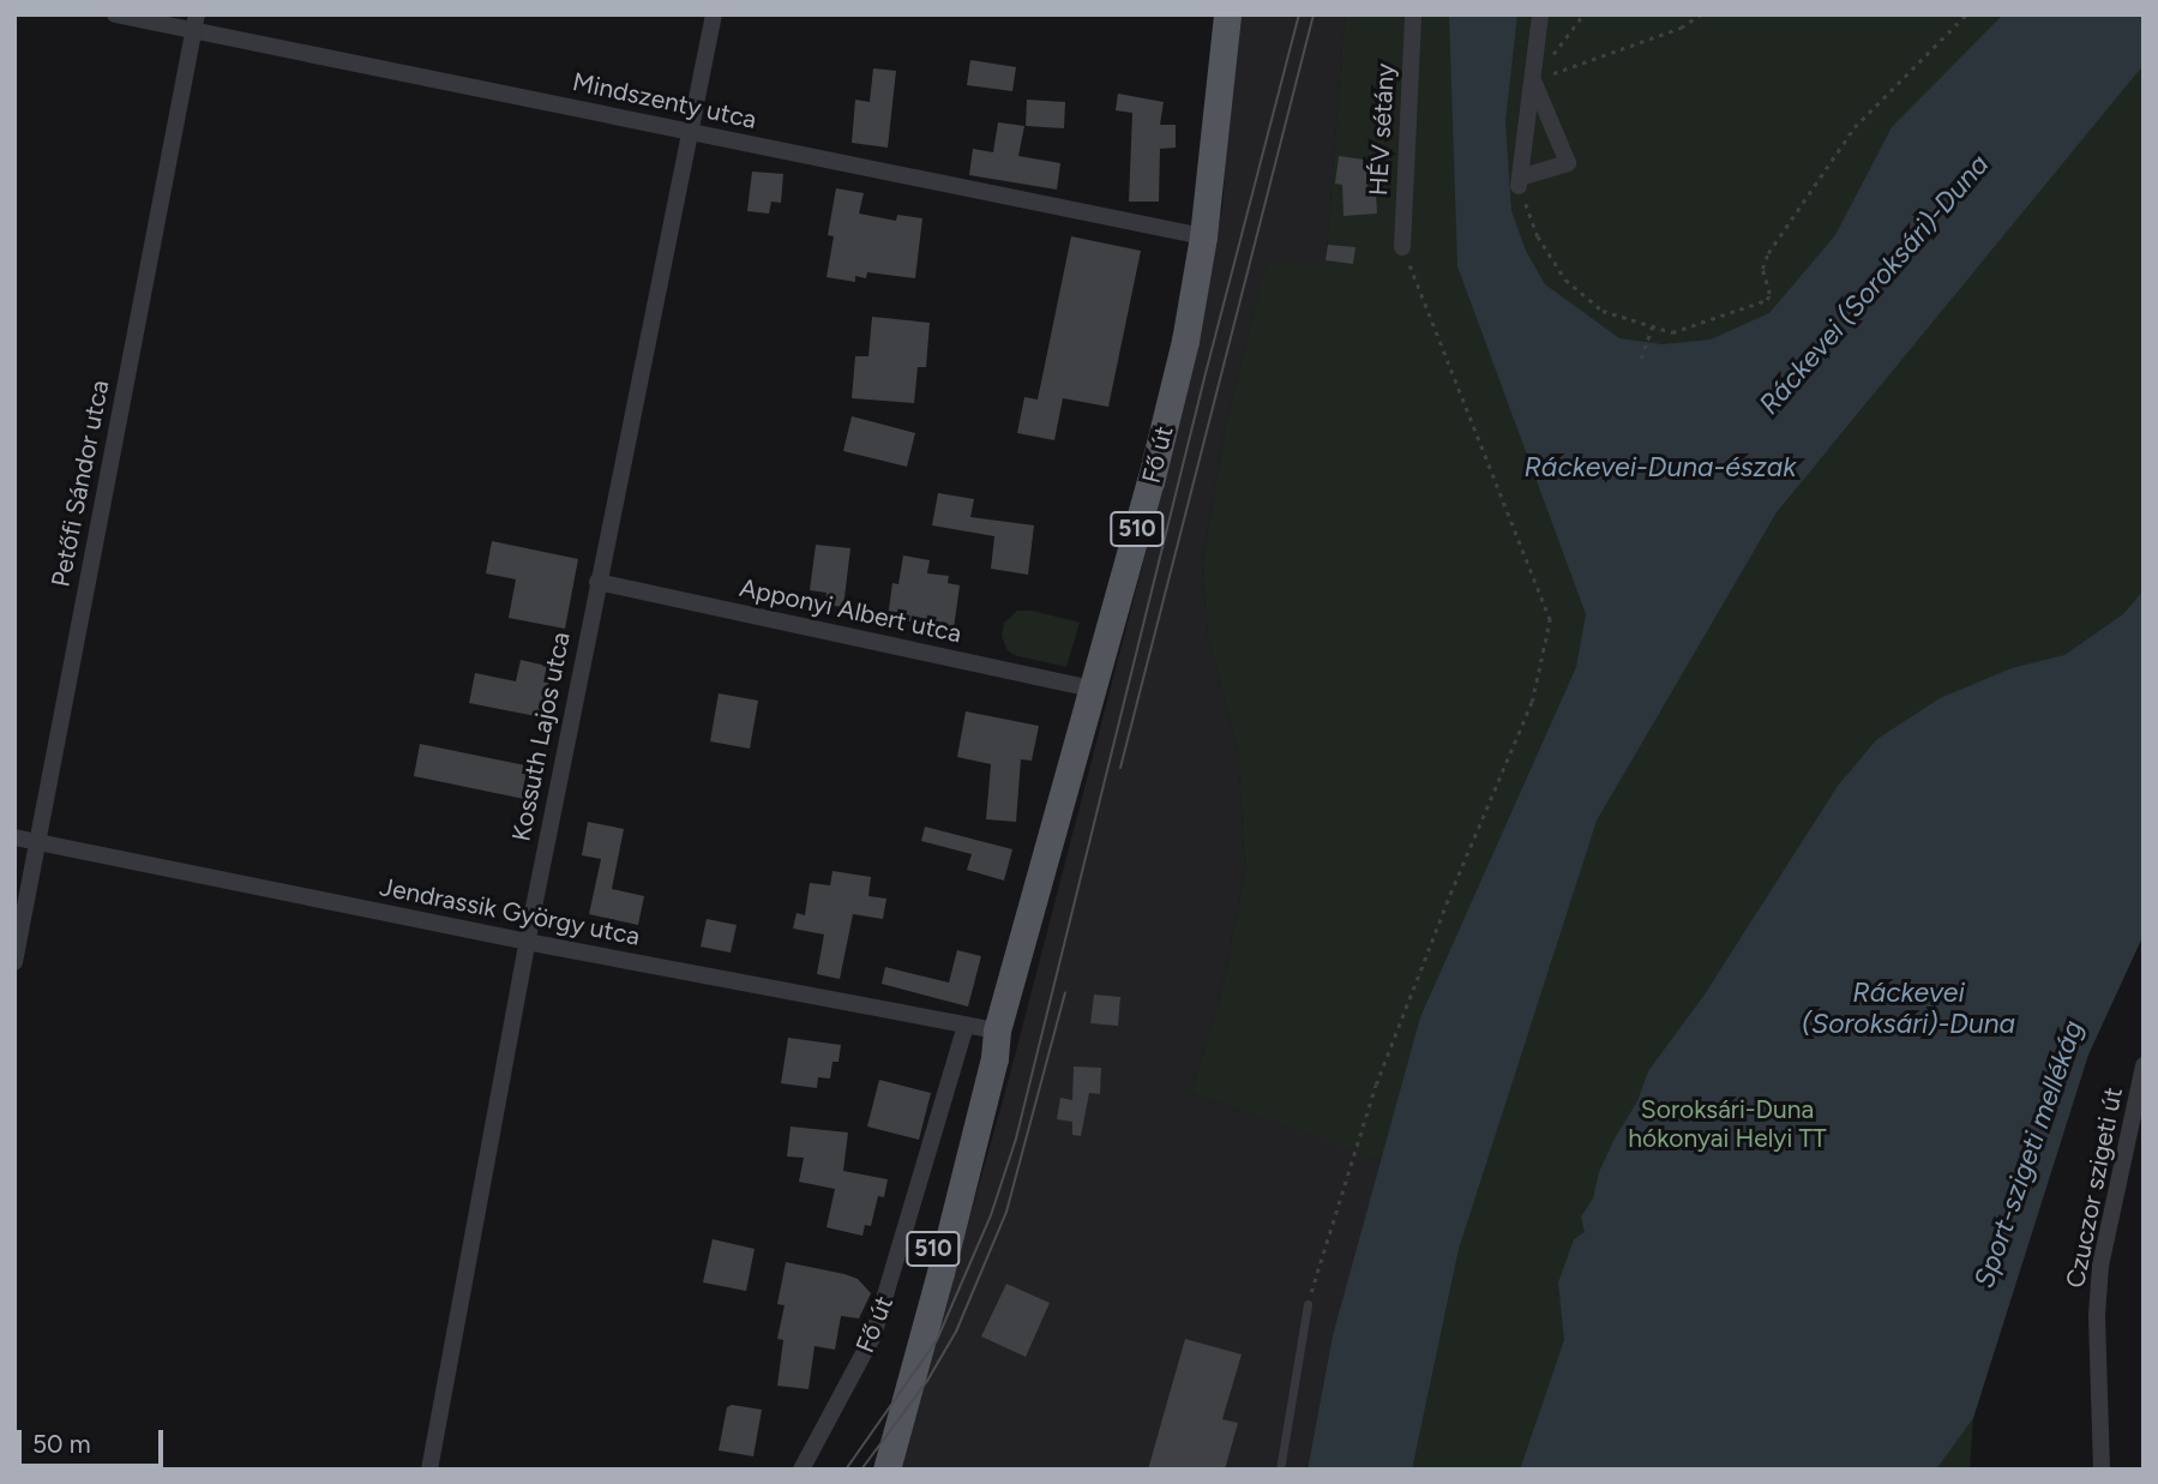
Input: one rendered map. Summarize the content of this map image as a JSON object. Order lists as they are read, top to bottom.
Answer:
{
  "streets": {
    "main road": ["Fő út", "510"],
    "street": [
      "Mindszenty utca",
      "HÉV sétány",
      "Petőfi Sándor utca",
      "Apponyi Albert utca",
      "Kossuth Lajos utca",
      "Jendrassik György utca",
      "Czuczor szigeti út"
    ]
  },
  "crossings": [
    ["Mindszenty utca", "Fő út"],
    ["Mindszenty utca", "Petőfi Sándor utca"],
    ["Mindszenty utca", "Kossuth Lajos utca"],
    ["Fő út", "Apponyi Albert utca"],
    ["Fő út", "Jendrassik György utca"],
    ["Petőfi Sándor utca", "Jendrassik György utca"],
    ["Apponyi Albert utca", "Kossuth Lajos utca"],
    ["Kossuth Lajos utca", "Jendrassik György utca"]
  ],
  "water": ["Ráckevei (Soroksári)-Duna", "Ráckevei-Duna-észak", "Sport-szigeti mellékág"],
  "parks": ["Soroksári-Duna hókonyai Helyi TT"],
  "scale_bar": "50 m"
}
